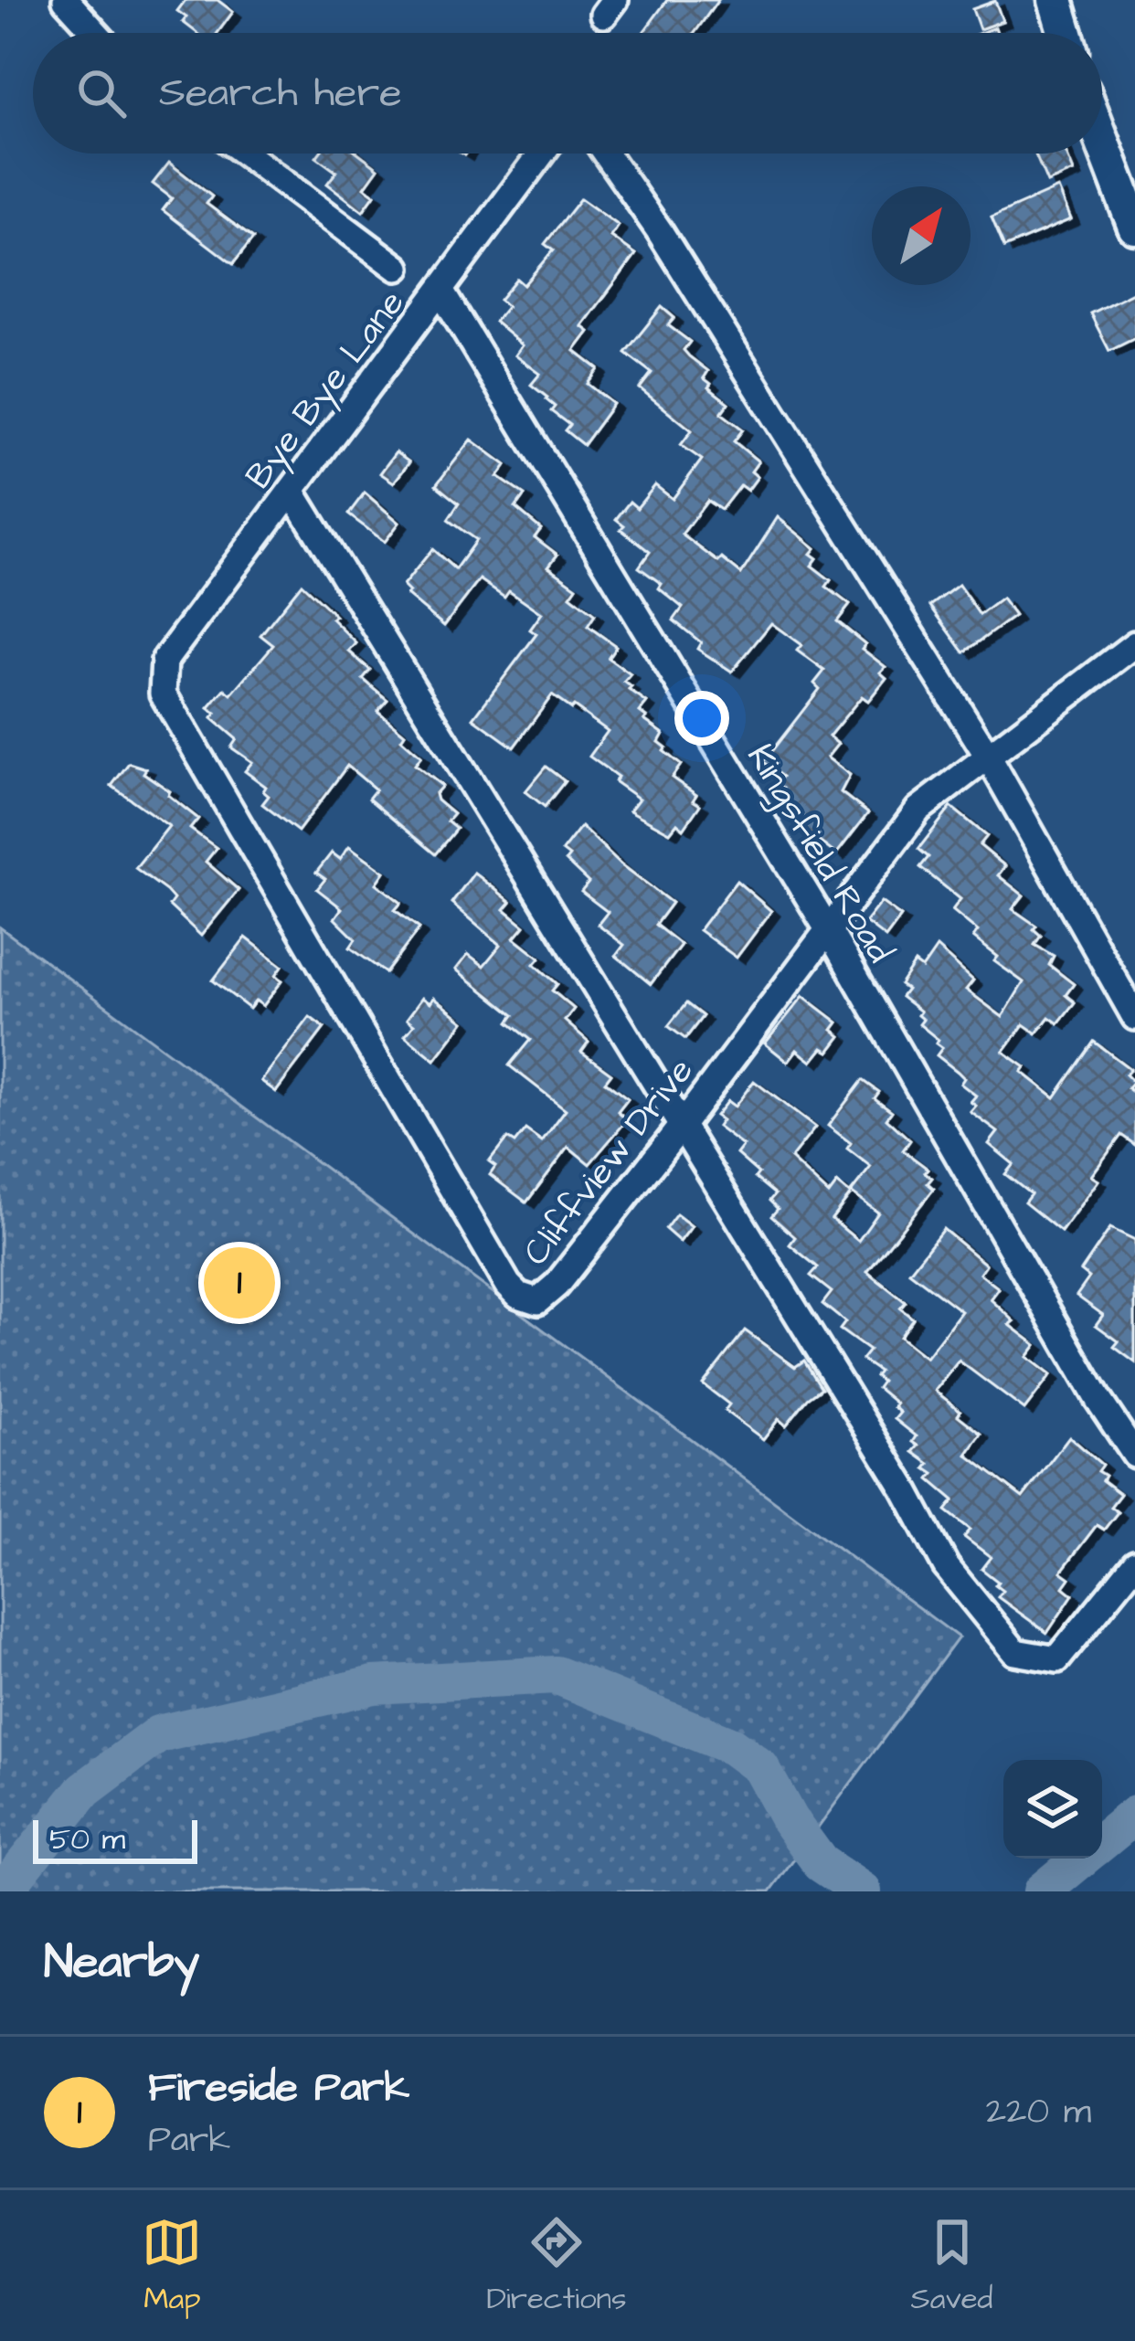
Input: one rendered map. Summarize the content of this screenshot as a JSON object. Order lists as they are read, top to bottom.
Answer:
{
  "streets": {
    "street": ["Bye Bye Lane", "Kingsfield Road", "Cliffview Drive"]
  },
  "crossings": [
    ["Bye Bye Lane", "Kingsfield Road"],
    ["Bye Bye Lane", "Cliffview Drive"],
    ["Kingsfield Road", "Cliffview Drive"]
  ],
  "scale_bar": "50 m",
  "north": "top right",
  "page": {
    "search": "Search here",
    "pins": "1",
    "scale": "50 m",
    "heading": "Nearby",
    "list": [
      {
        "mark": "1",
        "name": "Fireside Park",
        "note": "Park",
        "value": "220 m"
      }
    ],
    "nav": ["Map", "Directions", "Saved"]
  }
}
